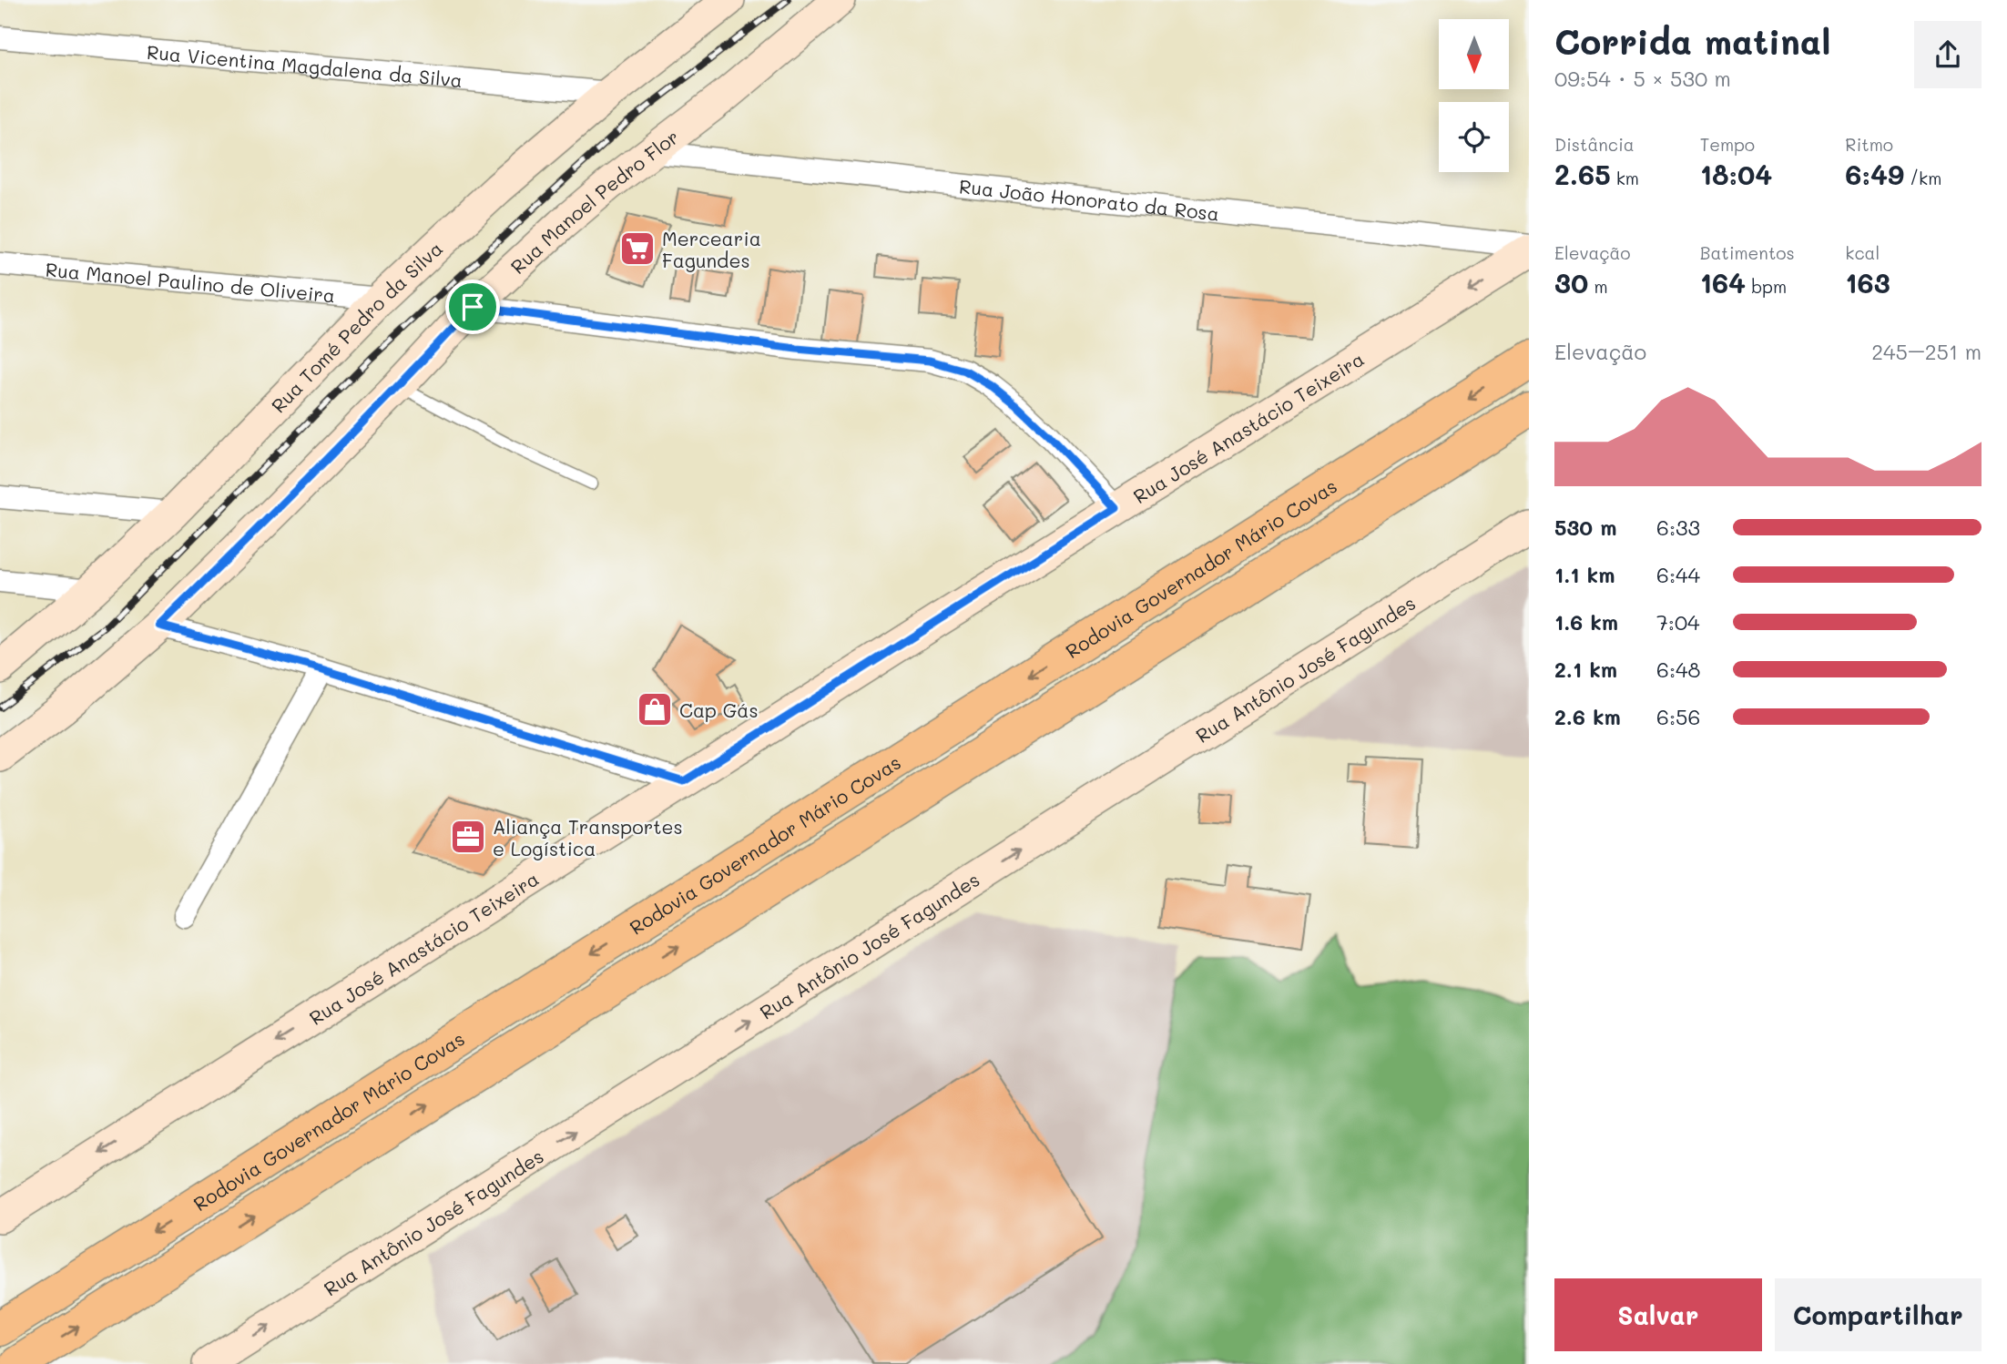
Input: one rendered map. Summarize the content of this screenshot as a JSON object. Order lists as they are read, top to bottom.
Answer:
{
  "streets": {
    "highway": ["Rodovia Governador Mário Covas"],
    "main road": [
      "Rua Manoel Pedro Flor",
      "Rua Tomé Pedro da Silva",
      "Rua José Anastácio Teixeira",
      "Rua Antônio José Fagundes"
    ],
    "street": ["Rua Vicentina Magdalena da Silva", "Rua João Honorato da Rosa", "Rua Manoel Paulino de Oliveira"]
  },
  "crossings": [
    ["Rua Vicentina Magdalena da Silva", "Rua Tomé Pedro da Silva"],
    ["Rua João Honorato da Rosa", "Rua Manoel Pedro Flor"],
    ["Rua João Honorato da Rosa", "Rua José Anastácio Teixeira"],
    ["Rua Manoel Paulino de Oliveira", "Rua Tomé Pedro da Silva"]
  ],
  "one_way": ["Rua José Anastácio Teixeira", "Rua Antônio José Fagundes"],
  "places": {
    "supermarket": ["Mercearia Fagundes"],
    "shop": ["Cap Gás"],
    "office": ["Aliança Transportes e Logística"]
  },
  "north": "bottom",
  "page": {
    "heading": ["Corrida matinal", "09:54 · 5 × 530 m"],
    "stats": [
      ["Distância", "2.65 km"],
      ["Tempo", "18:04"],
      ["Ritmo", "6:49 /km"],
      ["Elevação", "30 m"],
      ["Batimentos", "164 bpm"],
      ["kcal", "163"]
    ],
    "chart": ["Elevação", "245–251 m"],
    "list": [
      {
        "name": "530 m",
        "note": "6:33"
      },
      {
        "name": "1.1 km",
        "note": "6:44"
      },
      {
        "name": "1.6 km",
        "note": "7:04"
      },
      {
        "name": "2.1 km",
        "note": "6:48"
      },
      {
        "name": "2.6 km",
        "note": "6:56"
      }
    ],
    "buttons": ["Salvar", "Compartilhar"]
  }
}
